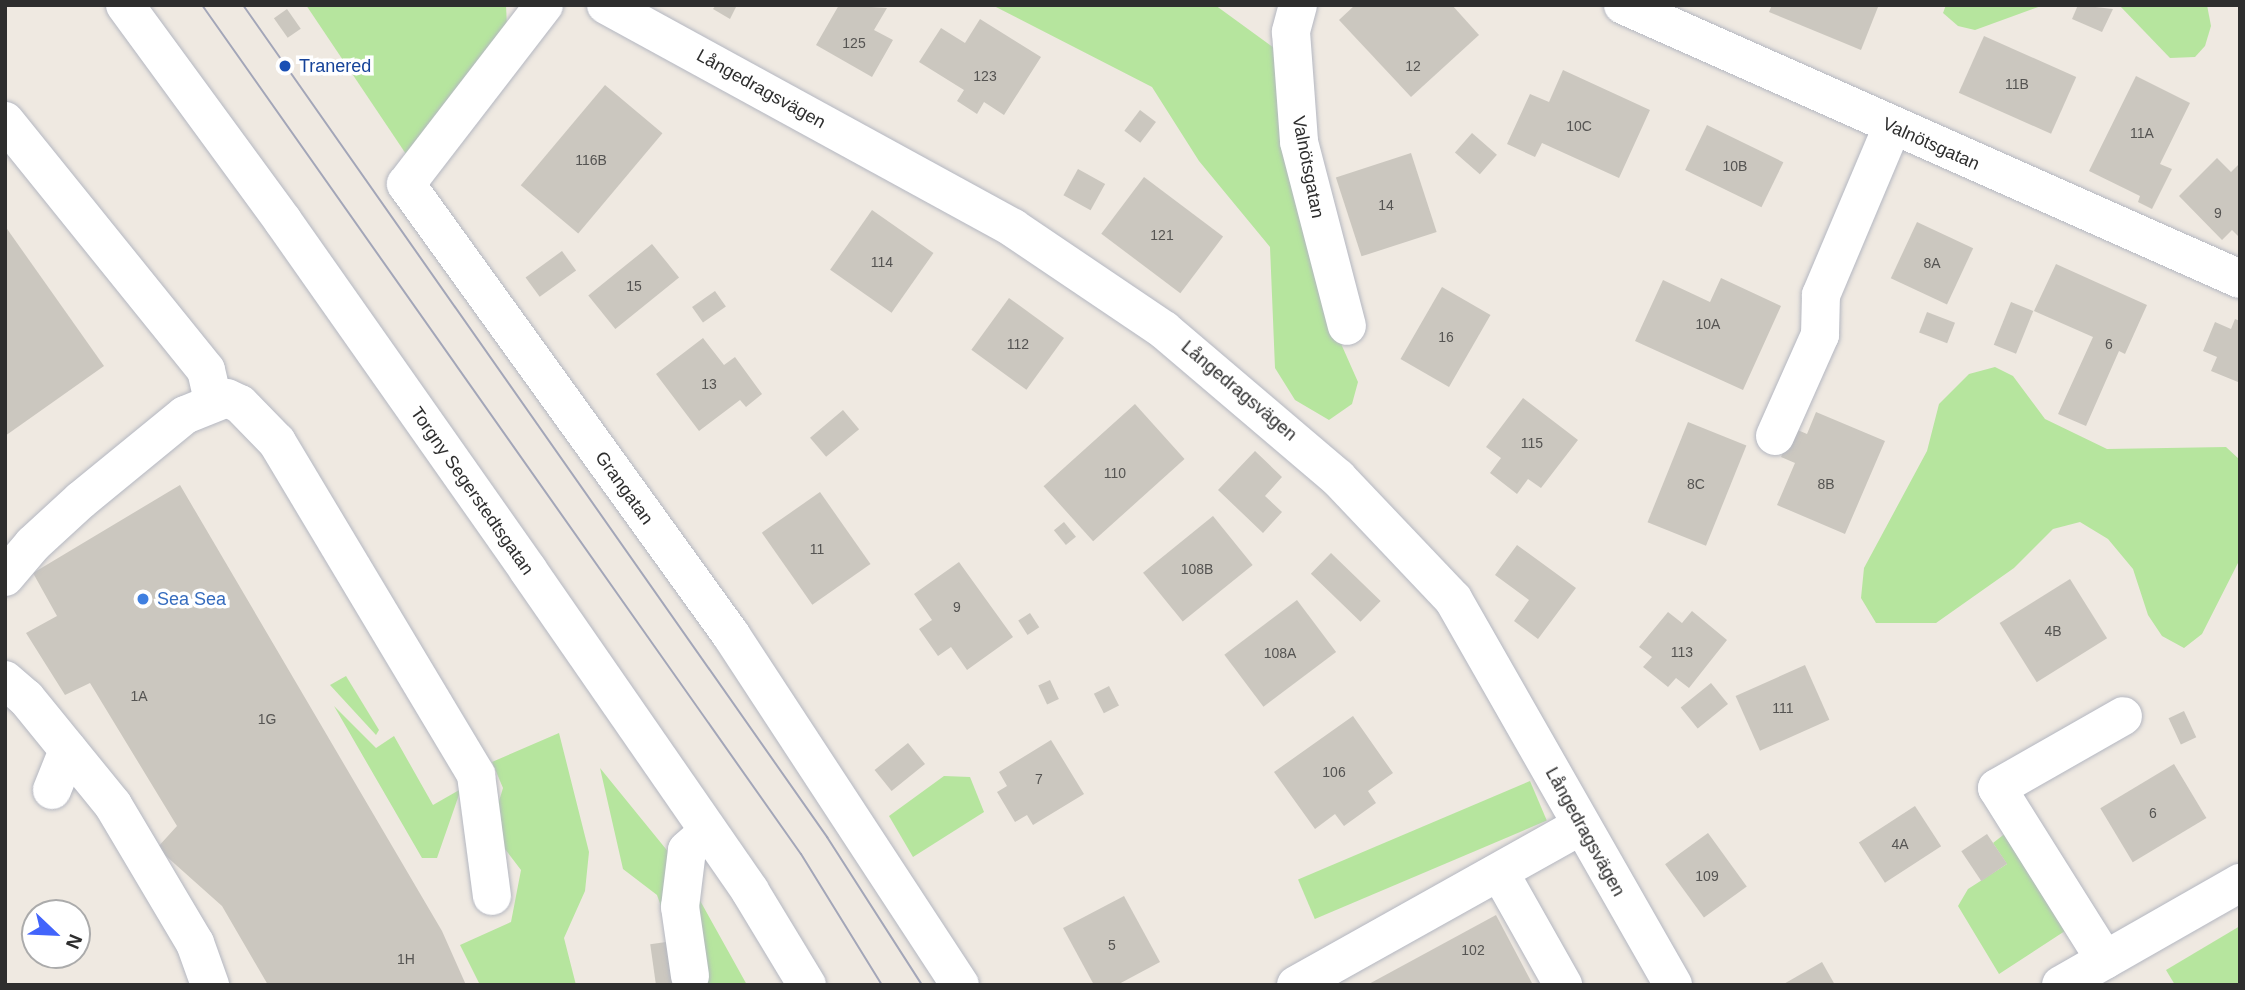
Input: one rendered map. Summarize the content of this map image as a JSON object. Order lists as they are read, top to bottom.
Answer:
{
  "streets": {
    "street": [
      "Långedragsvägen",
      "Valnötsgatan",
      "Grangatan",
      "Torgny Segerstedtsgatan"
    ]
  },
  "places": ["Tranered", "Sea Sea"],
  "house_numbers": [
    "125",
    "12",
    "123",
    "11B",
    "10C",
    "11A",
    "116B",
    "10B",
    "14",
    "9",
    "121",
    "114",
    "8A",
    "15",
    "10A",
    "16",
    "112",
    "6",
    "13",
    "115",
    "110",
    "8C",
    "8B",
    "11",
    "108B",
    "9",
    "4B",
    "113",
    "108A",
    "1A",
    "111",
    "1G",
    "106",
    "7",
    "6",
    "4A",
    "109",
    "5",
    "102",
    "1H"
  ],
  "north": "bottom right"
}
